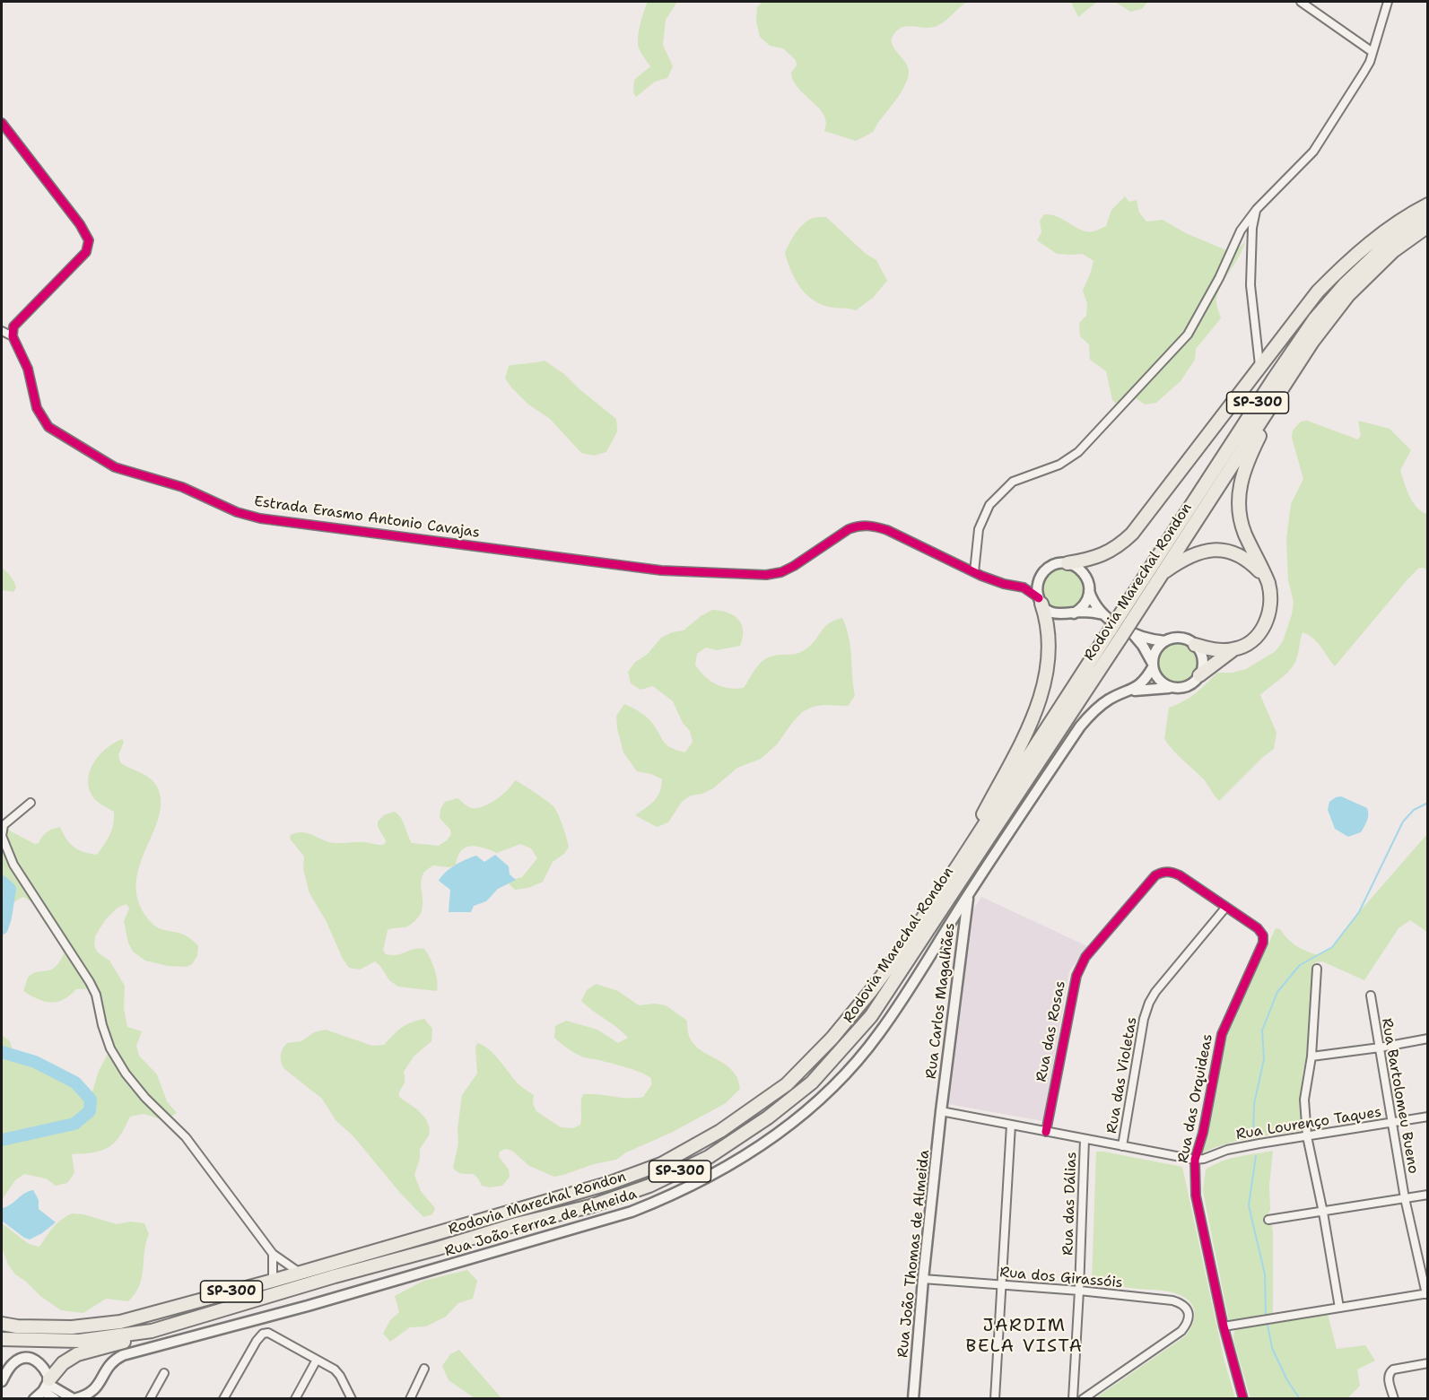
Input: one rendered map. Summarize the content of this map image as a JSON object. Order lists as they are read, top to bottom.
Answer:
{
  "streets": {
    "highway": ["SP-300", "Rodovia Marechal Rondon"],
    "main road": ["Rua Carlos Magalhães", "Rua João Ferraz de Almeida", "Rua João Thomas de Almeida"],
    "street": [
      "Estrada Erasmo Antonio Cavajas",
      "Rua das Rosas",
      "Rua das Violetas",
      "Rua Bartolomeu Bueno",
      "Rua das Orquideas",
      "Rua Lourenço Taques",
      "Rua das Dálias",
      "Rua dos Girassóis"
    ]
  },
  "crossings": [
    ["Rua Carlos Magalhães", "Rua João Ferraz de Almeida"],
    ["Rua Carlos Magalhães", "Rua João Thomas de Almeida"],
    ["Rua das Rosas", "Rua das Violetas"],
    ["Rua das Rosas", "Rua das Orquideas"],
    ["Rua das Violetas", "Rua das Orquideas"],
    ["Rua Bartolomeu Bueno", "Rua Lourenço Taques"],
    ["Rua das Orquideas", "Rua Lourenço Taques"],
    ["Rua das Dálias", "Rua dos Girassóis"],
    ["Rua João Thomas de Almeida", "Rua dos Girassóis"]
  ],
  "districts": ["JARDIM BELA VISTA"]
}
